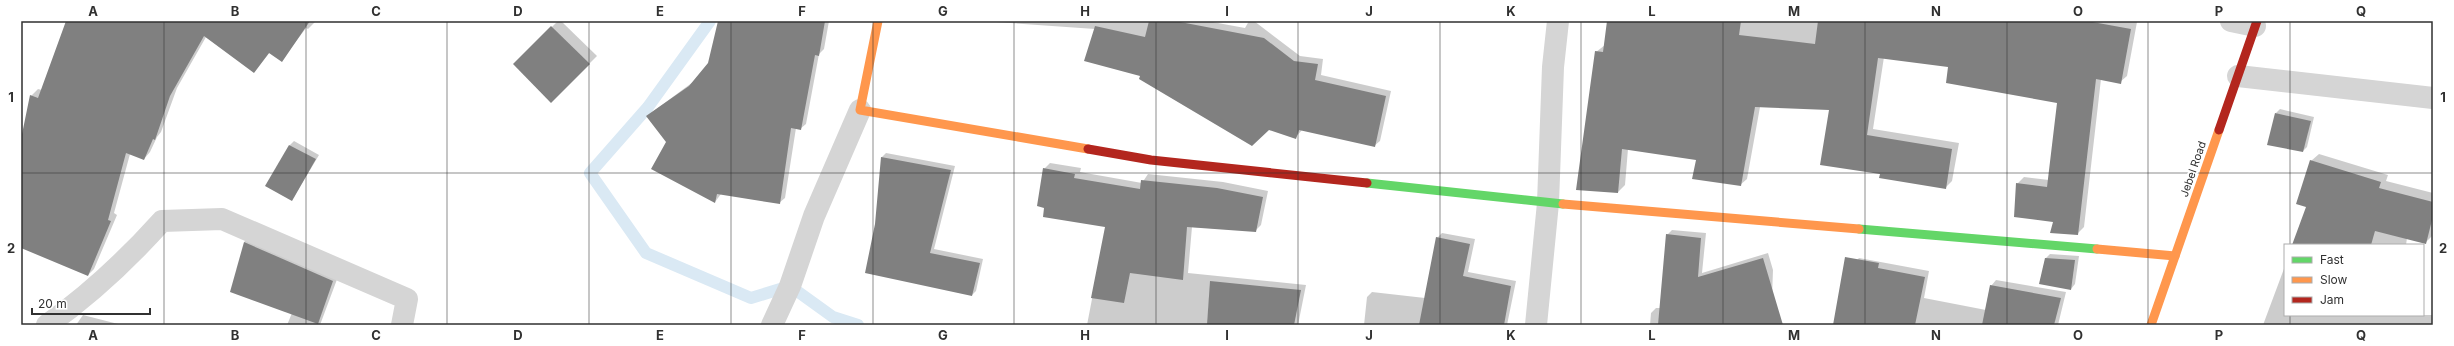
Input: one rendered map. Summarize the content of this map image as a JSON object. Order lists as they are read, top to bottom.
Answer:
{
  "streets": {
    "street": ["Jebel Road"]
  },
  "legend": ["Fast", "Slow", "Jam"],
  "scale_bar": "20 m",
  "grid": {
    "columns": [
      "A",
      "B",
      "C",
      "D",
      "E",
      "F",
      "G",
      "H",
      "I",
      "J",
      "K",
      "L",
      "M",
      "N",
      "O",
      "P",
      "Q"
    ],
    "rows": ["1", "2"]
  }
}
